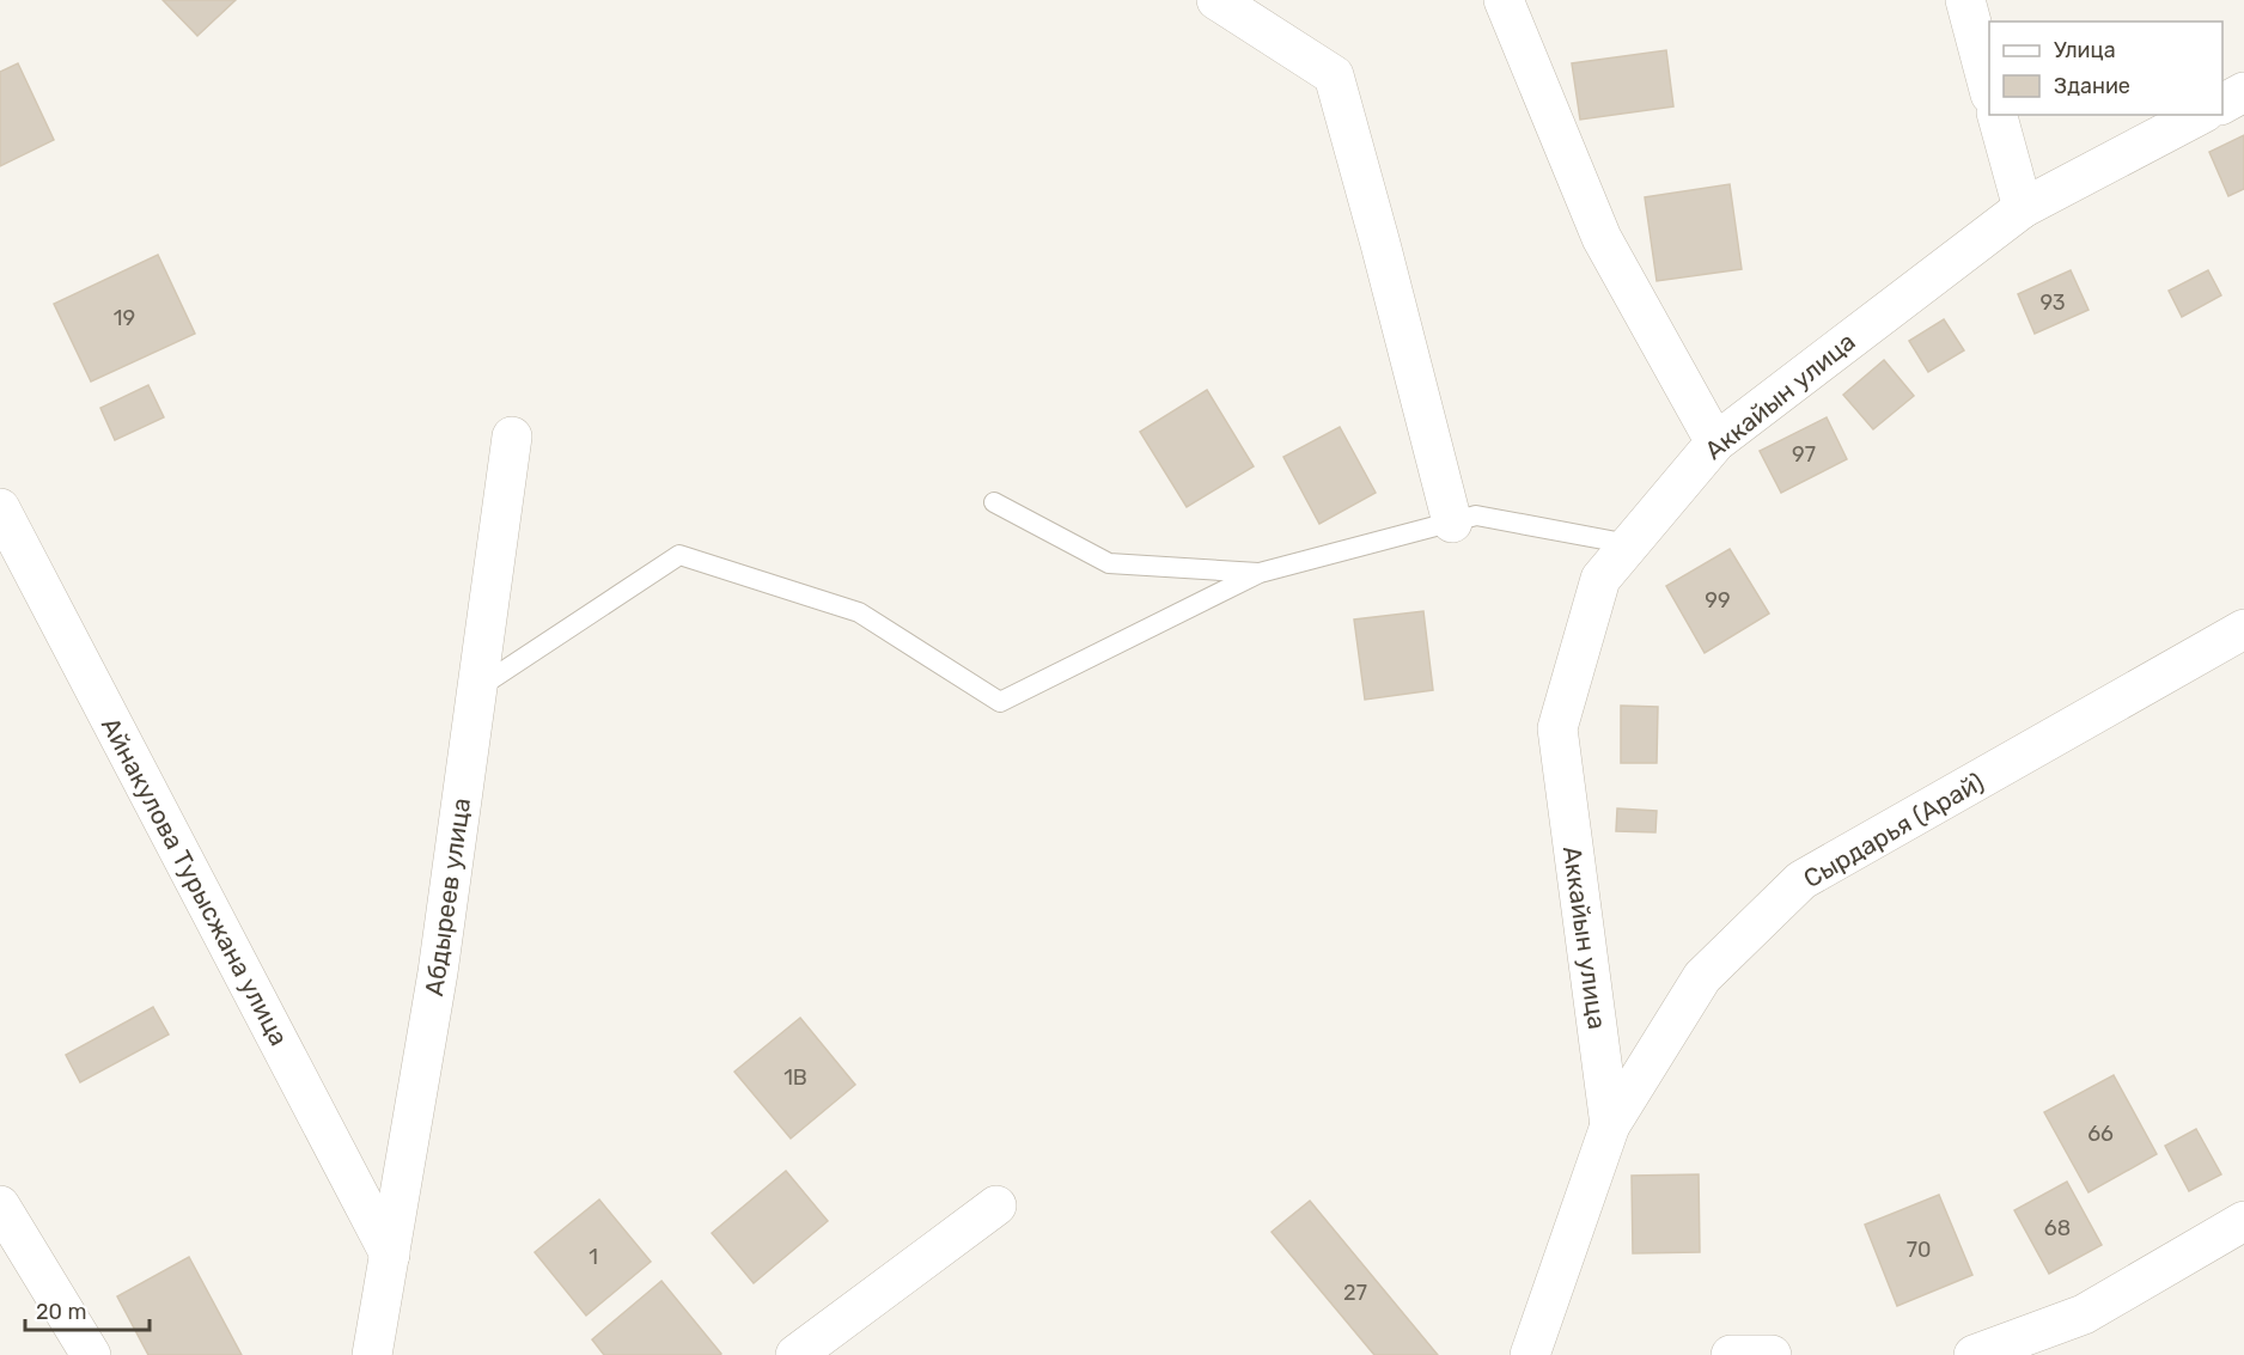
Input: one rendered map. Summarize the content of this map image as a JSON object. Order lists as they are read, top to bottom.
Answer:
{
  "streets": {
    "street": [
      "Аккайын улица",
      "Сырдарья (Арай)",
      "Айнакулова Турысжана улица",
      "Абдыреев улица"
    ]
  },
  "crossings": [
    ["Аккайын улица", "Сырдарья (Арай)"],
    ["Айнакулова Турысжана улица", "Абдыреев улица"]
  ],
  "house_numbers": [
    "93",
    "19",
    "97",
    "99",
    "1В",
    "66",
    "68",
    "70",
    "1",
    "27"
  ],
  "legend": ["Улица", "Здание"],
  "scale_bar": "20 m"
}
